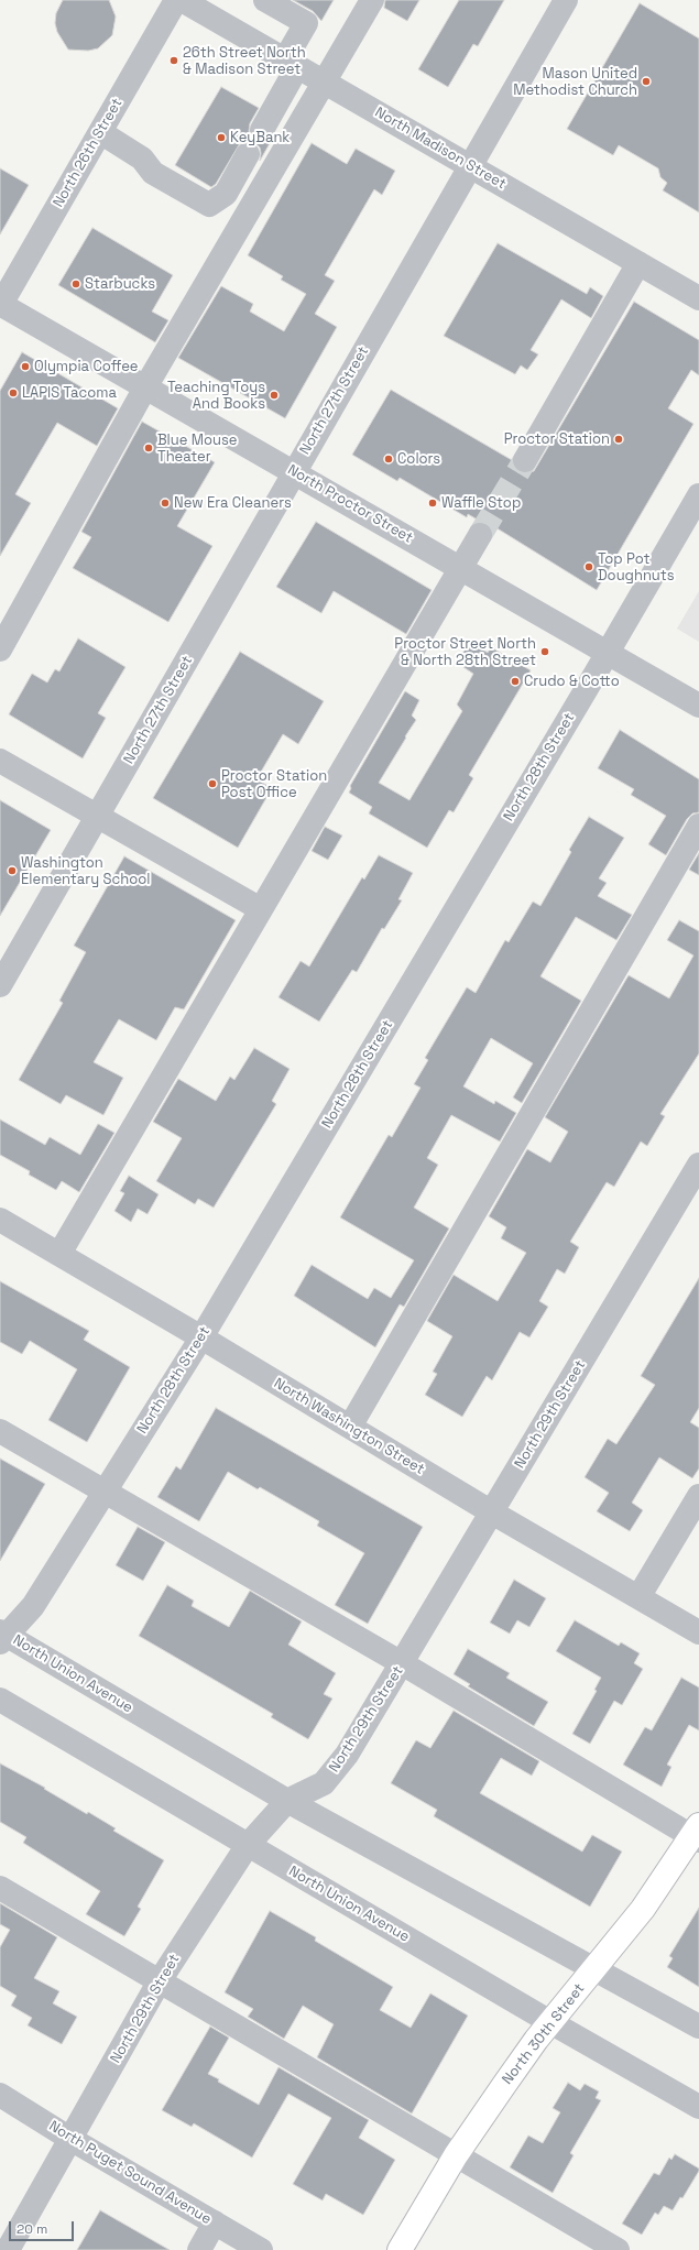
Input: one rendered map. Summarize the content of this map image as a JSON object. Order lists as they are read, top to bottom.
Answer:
{
  "streets": {
    "main road": ["North 30th Street"],
    "street": [
      "North Madison Street",
      "North 26th Street",
      "North 27th Street",
      "North Proctor Street",
      "North 28th Street",
      "North 29th Street",
      "North Washington Street",
      "North Union Avenue",
      "North Puget Sound Avenue"
    ]
  },
  "crossings": [
    ["North Madison Street", "North 27th Street"],
    ["North 26th Street", "North Proctor Street"],
    ["North 27th Street", "North Proctor Street"],
    ["North Proctor Street", "North 28th Street"],
    ["North 28th Street", "North Washington Street"],
    ["North 28th Street", "North Union Avenue"],
    ["North 29th Street", "North Washington Street"],
    ["North 29th Street", "North Union Avenue"],
    ["North 29th Street", "North Puget Sound Avenue"],
    ["North Union Avenue", "North 30th Street"]
  ],
  "places": [
    "26th Street North & Madison Street",
    "Mason United Methodist Church",
    "KeyBank",
    "Starbucks",
    "Olympia Coffee",
    "LAPIS Tacoma",
    "Teaching Toys And Books",
    "Proctor Station",
    "Blue Mouse Theater",
    "Colors",
    "New Era Cleaners",
    "Waffle Stop",
    "Top Pot Doughnuts",
    "Proctor Street North & North 28th Street",
    "Crudo & Cotto",
    "Proctor Station Post Office",
    "Washington Elementary School"
  ],
  "scale_bar": "20 m"
}
